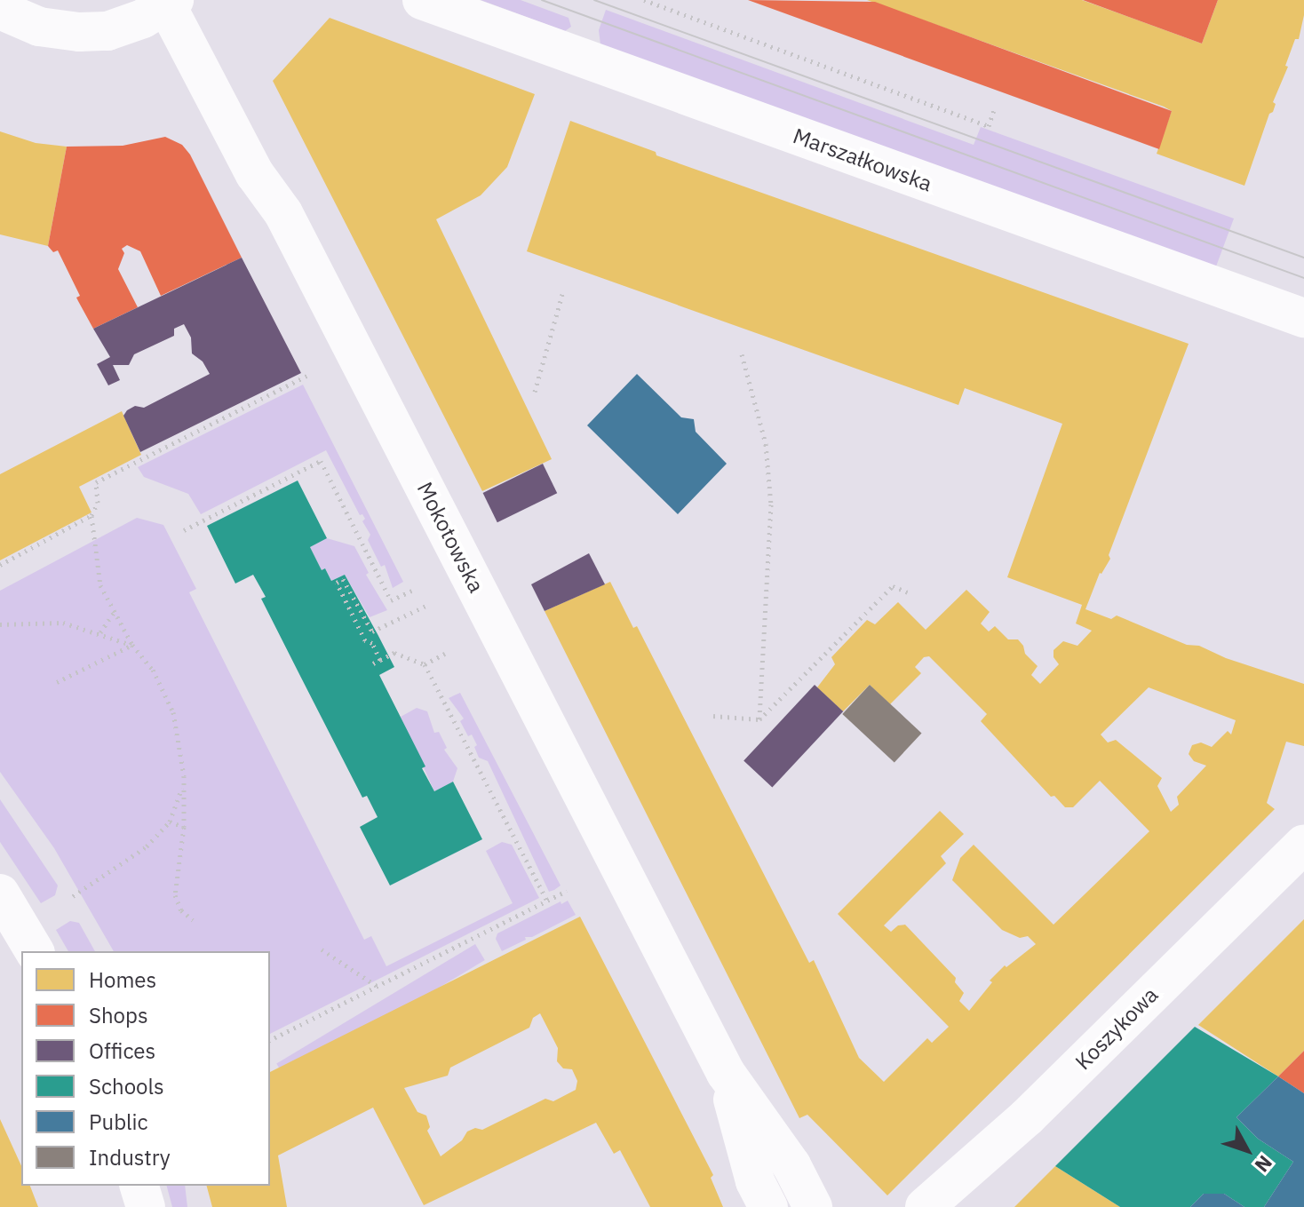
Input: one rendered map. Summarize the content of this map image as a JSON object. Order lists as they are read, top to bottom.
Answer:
{
  "streets": {
    "street": ["Marszałkowska", "Mokotowska", "Koszykowa"]
  },
  "legend": [
    "Homes",
    "Shops",
    "Offices",
    "Schools",
    "Public",
    "Industry"
  ],
  "north": "bottom right"
}
